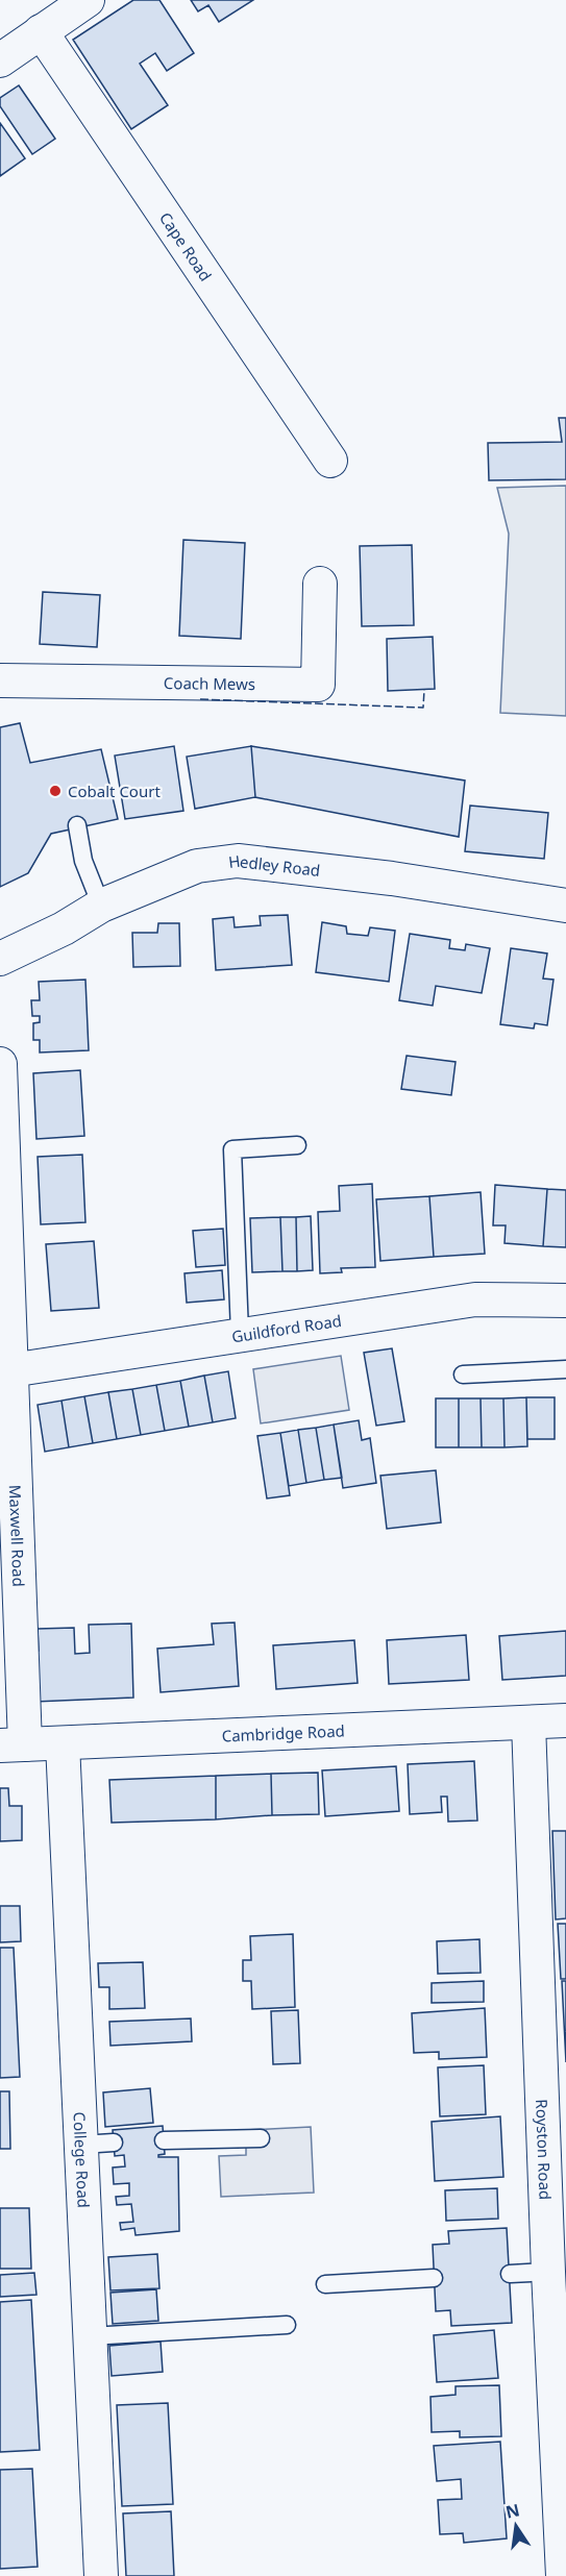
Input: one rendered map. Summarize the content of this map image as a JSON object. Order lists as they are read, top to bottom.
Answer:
{
  "streets": {
    "street": [
      "Cape Road",
      "Coach Mews",
      "Hedley Road",
      "Guildford Road",
      "Maxwell Road",
      "Cambridge Road",
      "Royston Road",
      "College Road"
    ]
  },
  "crossings": [
    ["Guildford Road", "Maxwell Road"],
    ["Maxwell Road", "Cambridge Road"],
    ["Cambridge Road", "Royston Road"],
    ["Cambridge Road", "College Road"]
  ],
  "places": ["Cobalt Court"],
  "north": "top"
}
